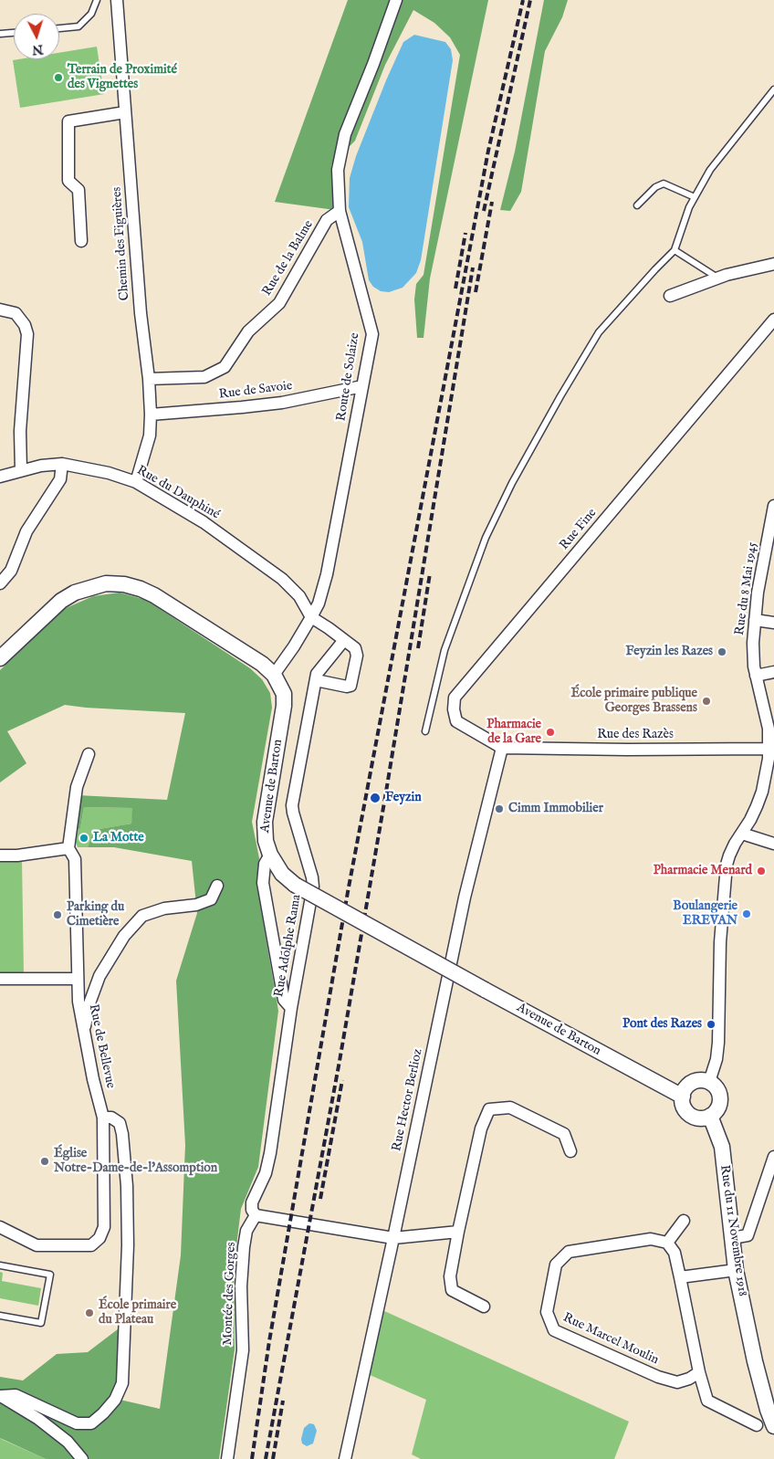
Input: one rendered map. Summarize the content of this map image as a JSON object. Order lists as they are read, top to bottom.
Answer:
{
  "streets": {
    "street": [
      "Chemin des Figuières",
      "Rue de la Balme",
      "Route de Solaize",
      "Rue de Savoie",
      "Rue du Dauphiné",
      "Rue Fine",
      "Rue du 8 Mai 1945",
      "Rue des Razès",
      "Avenue de Barton",
      "Rue Adolphe Rama",
      "Rue de Bellevue",
      "Rue Hector Berlioz",
      "Rue du 11 Novembre 1918",
      "Montée des Gorges",
      "Rue Marcel Moulin"
    ]
  },
  "crossings": [
    ["Chemin des Figuières", "Rue de la Balme"],
    ["Chemin des Figuières", "Rue de Savoie"],
    ["Chemin des Figuières", "Rue du Dauphiné"],
    ["Rue de la Balme", "Route de Solaize"],
    ["Route de Solaize", "Rue de Savoie"],
    ["Route de Solaize", "Rue du Dauphiné"],
    ["Route de Solaize", "Avenue de Barton"],
    ["Rue Fine", "Rue des Razès"],
    ["Rue Fine", "Rue Hector Berlioz"],
    ["Rue du 8 Mai 1945", "Rue des Razès"],
    ["Rue des Razès", "Rue Hector Berlioz"],
    ["Avenue de Barton", "Rue du 11 Novembre 1918"],
    ["Rue Adolphe Rama", "Montée des Gorges"]
  ],
  "places": [
    "Terrain de Proximité des Vignettes",
    "Feyzin les Razes",
    "École primaire publique Georges Brassens",
    "Pharmacie de la Gare",
    "Feyzin",
    "Cimm Immobilier",
    "La Motte",
    "Pharmacie Menard",
    "Boulangerie EREVAN",
    "Parking du Cimetière",
    "Pont des Razes",
    "Église Notre-Dame-de-l'Assomption",
    "École primaire du Plateau"
  ],
  "north": "bottom"
}
